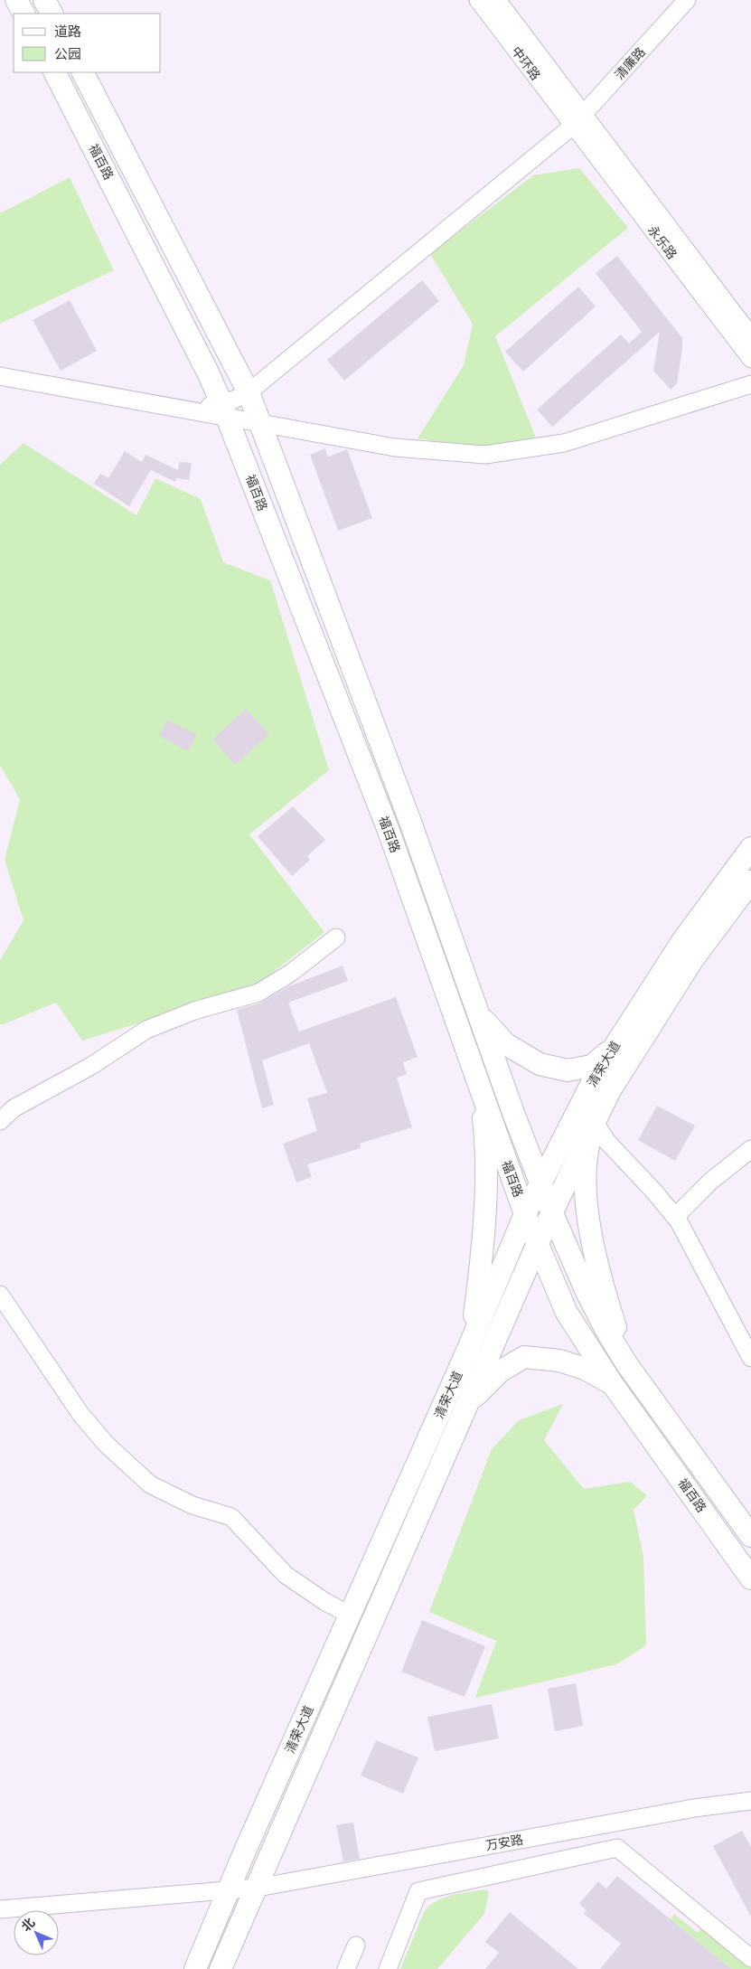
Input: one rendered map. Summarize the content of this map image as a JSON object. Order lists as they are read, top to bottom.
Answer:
{
  "streets": {
    "main road": ["福百路", "清荣大道"],
    "street": [
      "中环路",
      "清廉路",
      "永乐路",
      "万安路"
    ]
  },
  "crossings": [
    ["中环路", "清廉路"],
    ["中环路", "永乐路"],
    ["清廉路", "福百路"],
    ["清廉路", "永乐路"],
    ["福百路", "清荣大道"],
    ["清荣大道", "万安路"]
  ],
  "legend": ["道路", "公园"],
  "north": "top left"
}
